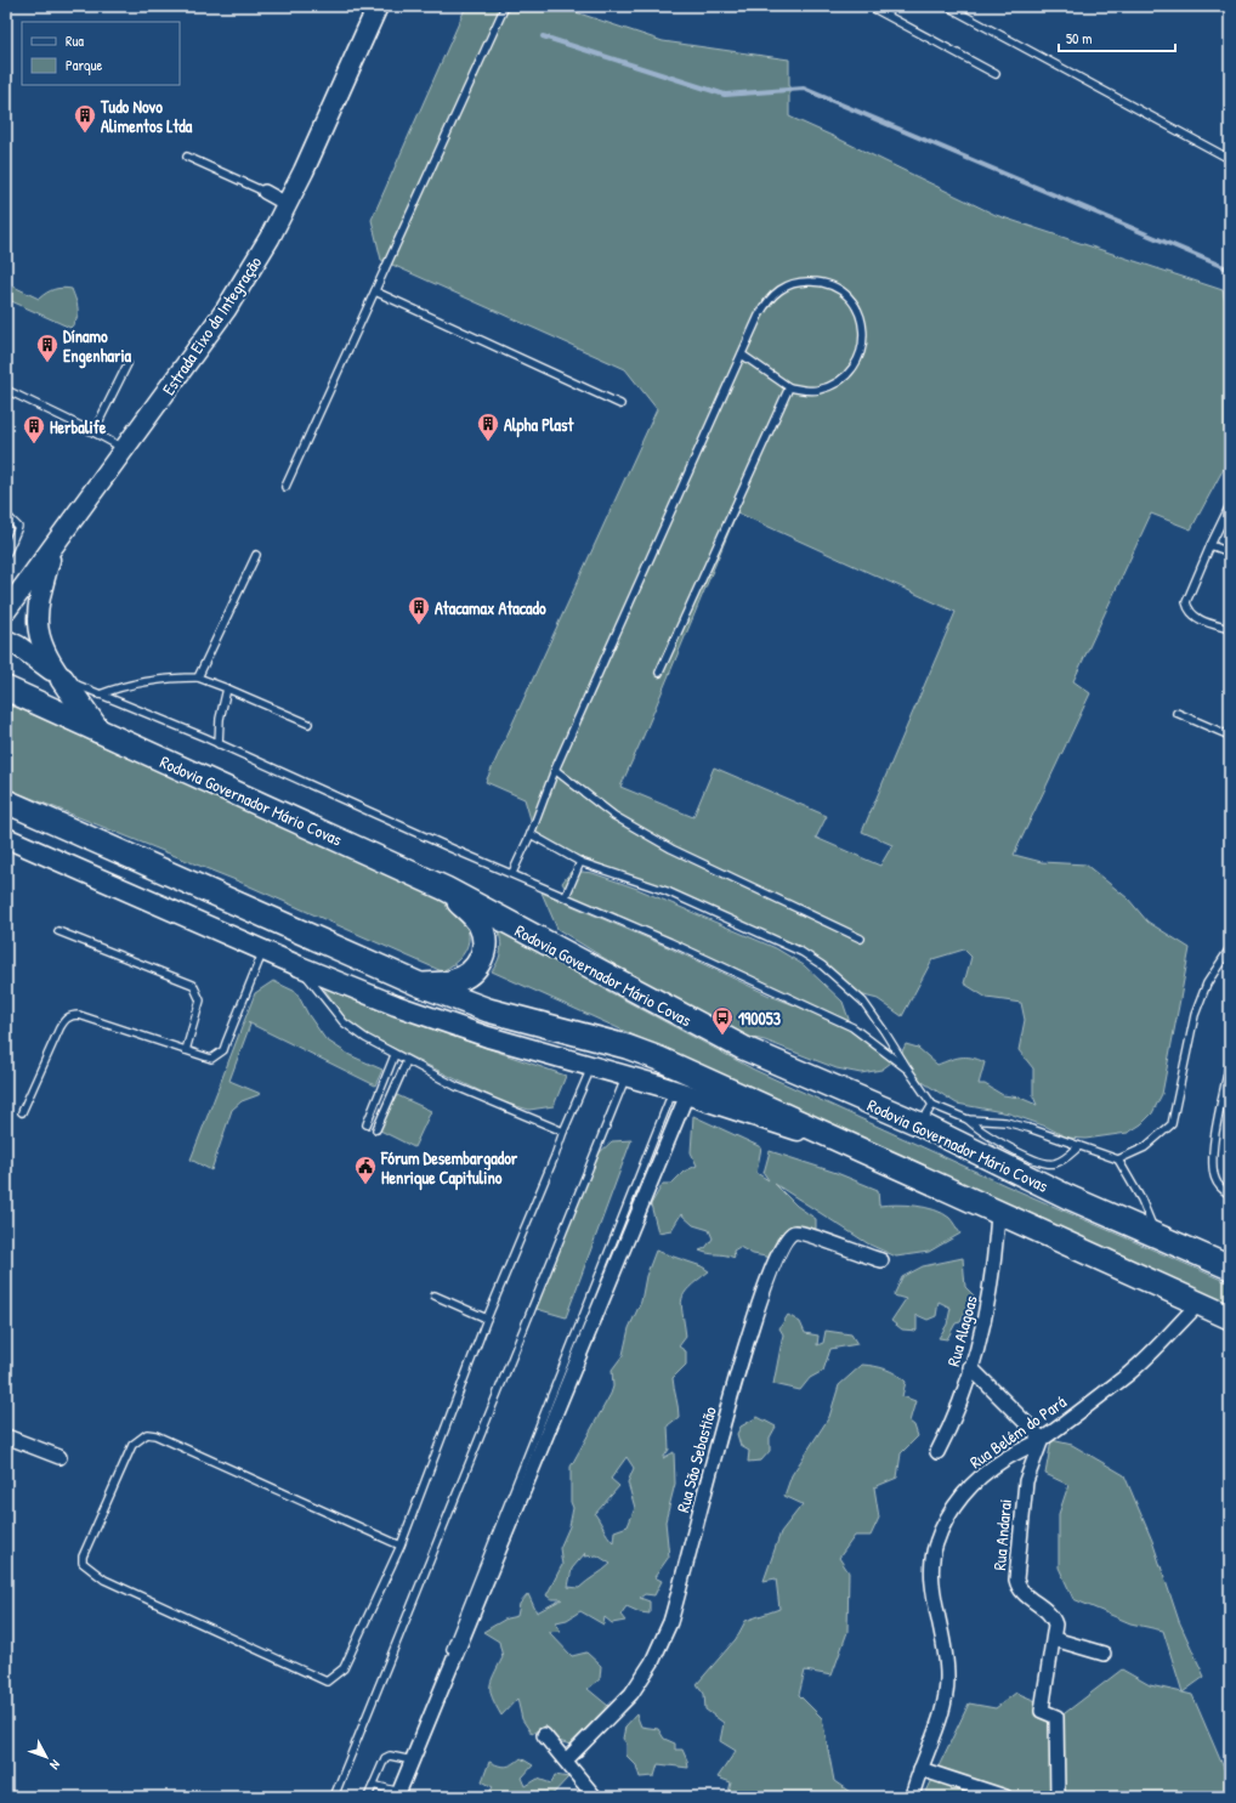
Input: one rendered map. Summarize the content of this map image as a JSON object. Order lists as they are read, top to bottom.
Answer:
{
  "streets": {
    "highway": ["Rodovia Governador Mário Covas"],
    "main road": ["Estrada Eixo da Integração"],
    "street": [
      "Rua Alagoas",
      "Rua Belém do Pará",
      "Rua São Sebastião",
      "Rua Andarai"
    ]
  },
  "crossings": [
    ["Rua Belém do Pará", "Rua Andarai"]
  ],
  "places": {
    "building": [
      "Tudo Novo Alimentos Ltda",
      "Dínamo Engenharia",
      "Alpha Plast",
      "Herbalife",
      "Atacamax Atacado"
    ],
    "bus stop": ["190053"],
    "public building": ["Fórum Desembargador Henrique Capitulino"]
  },
  "legend": ["Rua", "Parque"],
  "scale_bar": "50 m",
  "north": "bottom right"
}
